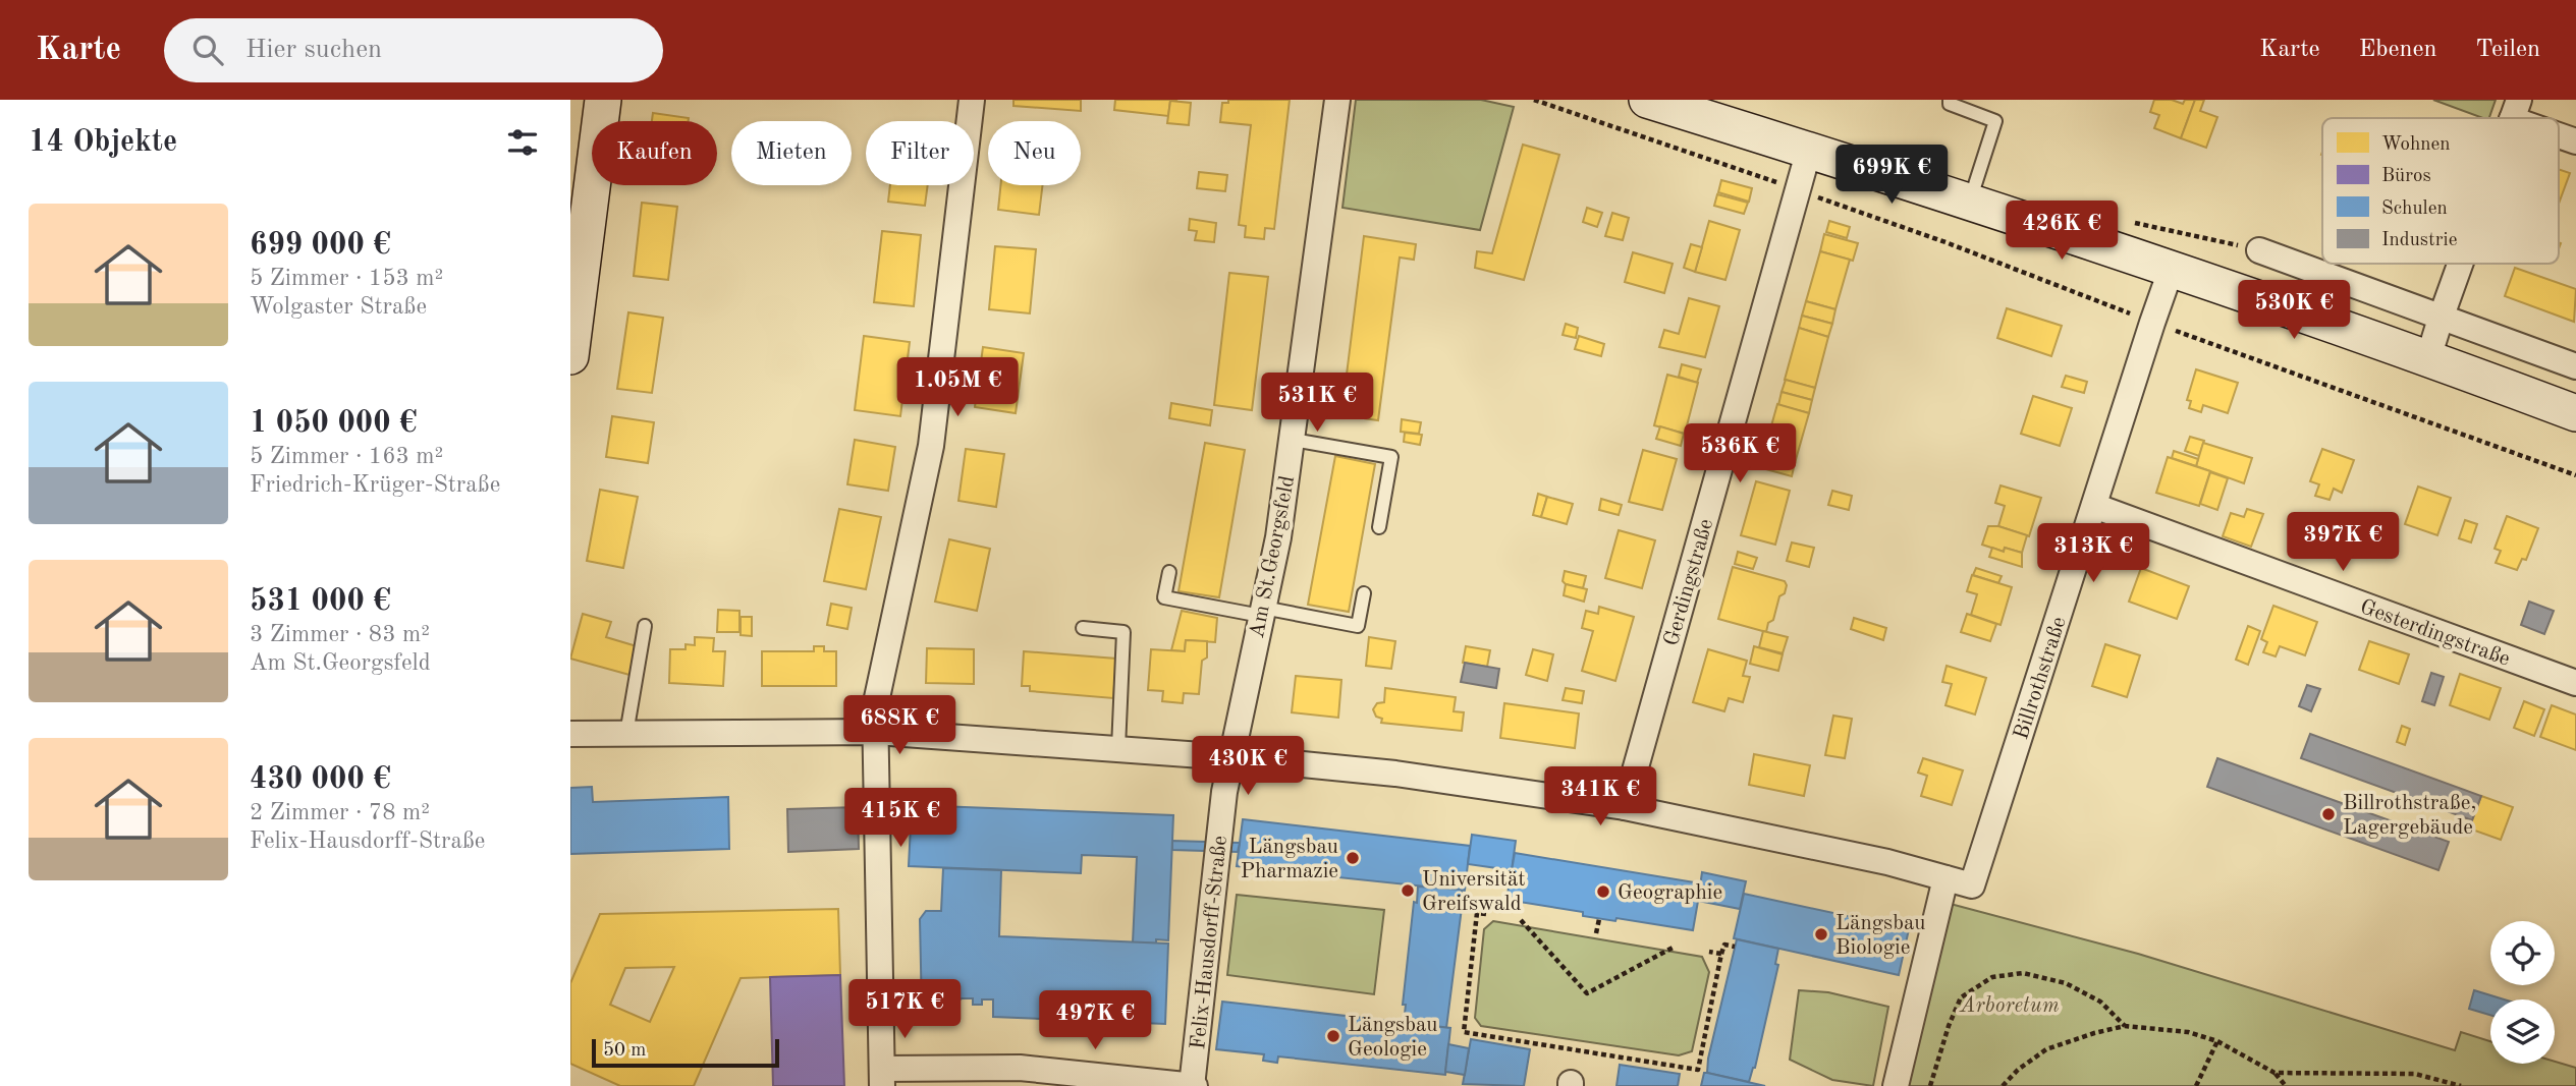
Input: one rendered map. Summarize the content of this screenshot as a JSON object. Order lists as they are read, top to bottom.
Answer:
{
  "streets": {
    "street": [
      "Am St.Georgsfeld",
      "Gerdingstraße",
      "Gesterdingstraße",
      "Billrothstraße",
      "Felix-Hausdorff-Straße"
    ]
  },
  "crossings": [
    ["Am St.Georgsfeld", "Felix-Hausdorff-Straße"],
    ["Gesterdingstraße", "Billrothstraße"]
  ],
  "parks": ["Arboretum"],
  "places": [
    "Billrothstraße, Lagergebäude",
    "Längsbau Pharmazie",
    "Universität Greifswald",
    "Geographie",
    "Längsbau Biologie",
    "Längsbau Geologie"
  ],
  "legend": [
    "Wohnen",
    "Büros",
    "Schulen",
    "Industrie"
  ],
  "scale_bar": "50 m",
  "page": {
    "header": "Karte",
    "search": "Hier suchen",
    "nav": ["Karte", "Ebenen", "Teilen"],
    "heading": "14 Objekte",
    "chip": [
      "Kaufen",
      "Mieten",
      "Filter",
      "Neu"
    ],
    "price": [
      "699K €",
      "426K €",
      "530K €",
      "1.05M €",
      "531K €",
      "536K €",
      "397K €",
      "313K €",
      "688K €",
      "430K €",
      "341K €",
      "415K €",
      "517K €",
      "497K €"
    ],
    "list": [
      {
        "name": "699 000 €",
        "note": "5 Zimmer · 153 m² · Wolgaster Straße"
      },
      {
        "name": "1 050 000 €",
        "note": "5 Zimmer · 163 m² · Friedrich-Krüger-Straße"
      },
      {
        "name": "531 000 €",
        "note": "3 Zimmer · 83 m² · Am St.Georgsfeld"
      },
      {
        "name": "430 000 €",
        "note": "2 Zimmer · 78 m² · Felix-Hausdorff-Straße"
      }
    ],
    "scale": "50 m"
  }
}
